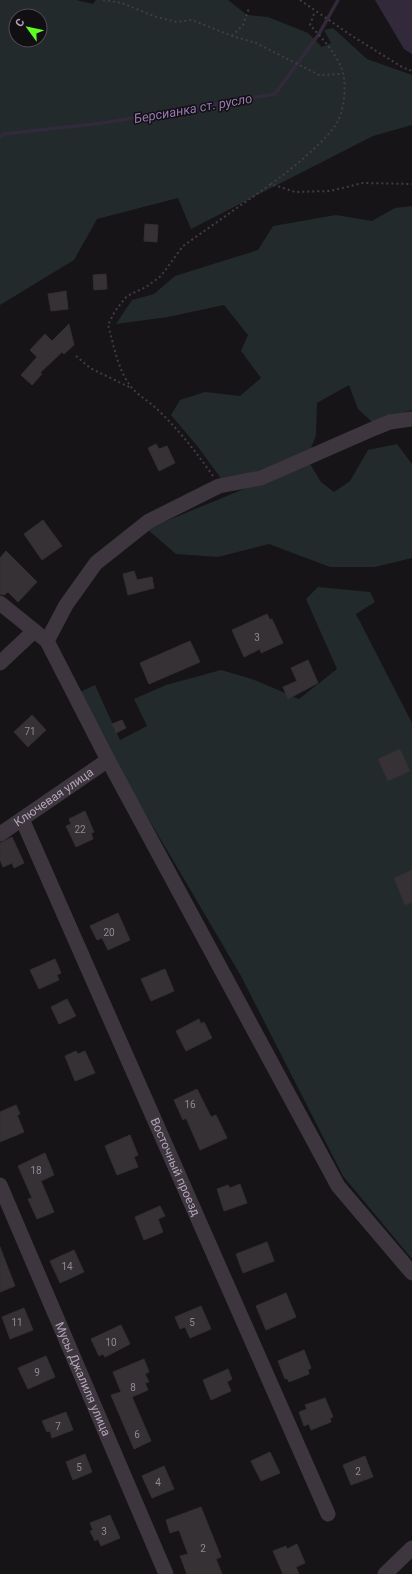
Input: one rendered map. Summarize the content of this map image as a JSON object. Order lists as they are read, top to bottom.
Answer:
{
  "streets": {
    "street": ["Ключевая улица", "Восточный проезд", "Мусы Джалиля улица"]
  },
  "crossings": [
    ["Ключевая улица", "Восточный проезд"]
  ],
  "water": ["Берсианка ст. русло"],
  "house_numbers": [
    "3",
    "71",
    "22",
    "20",
    "16",
    "18",
    "14",
    "11",
    "5",
    "10",
    "9",
    "8",
    "7",
    "6",
    "5",
    "2",
    "4",
    "3",
    "2"
  ],
  "north": "top left"
}
